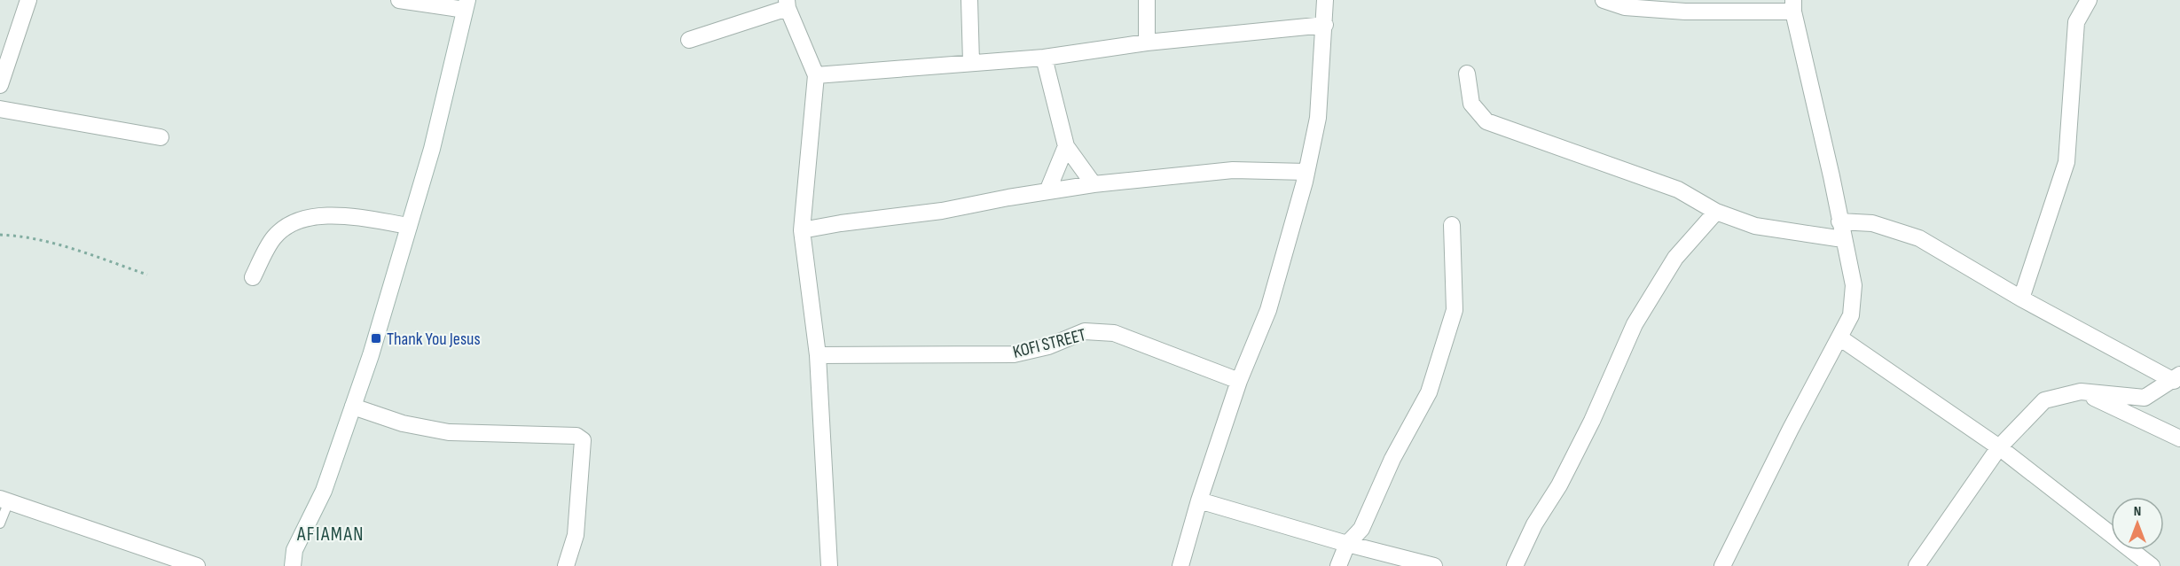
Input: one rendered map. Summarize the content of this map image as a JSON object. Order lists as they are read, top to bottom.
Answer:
{
  "streets": {
    "street": ["KOFI STREET"]
  },
  "districts": ["AFIAMAN"],
  "places": {
    "transit": ["Thank You Jesus"]
  },
  "north": "top"
}
